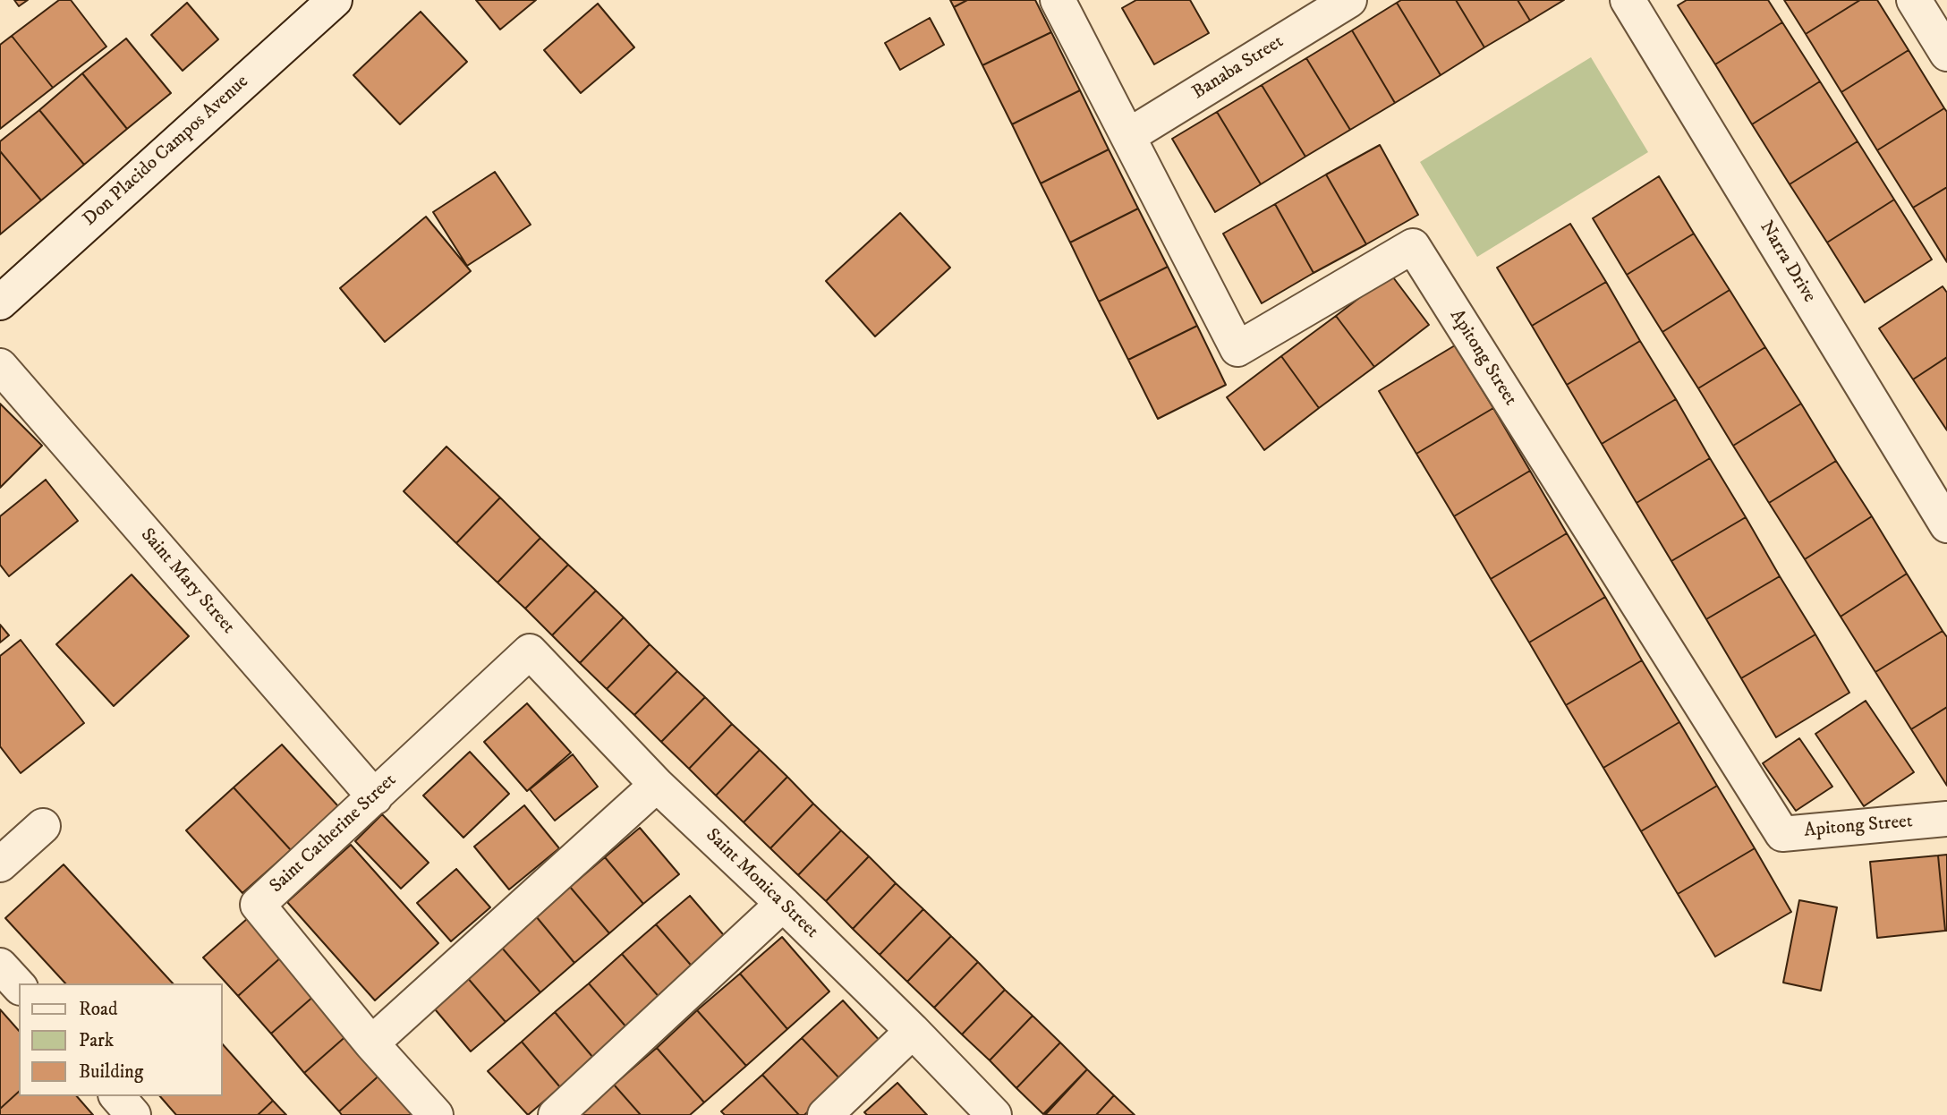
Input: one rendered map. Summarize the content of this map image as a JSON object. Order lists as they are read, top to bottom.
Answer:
{
  "streets": {
    "street": [
      "Banaba Street",
      "Don Placido Campos Avenue",
      "Narra Drive",
      "Apitong Street",
      "Saint Mary Street",
      "Saint Catherine Street",
      "Saint Monica Street"
    ]
  },
  "crossings": [
    ["Banaba Street", "Apitong Street"],
    ["Saint Mary Street", "Saint Catherine Street"],
    ["Saint Catherine Street", "Saint Monica Street"]
  ],
  "legend": ["Road", "Park", "Building"]
}
